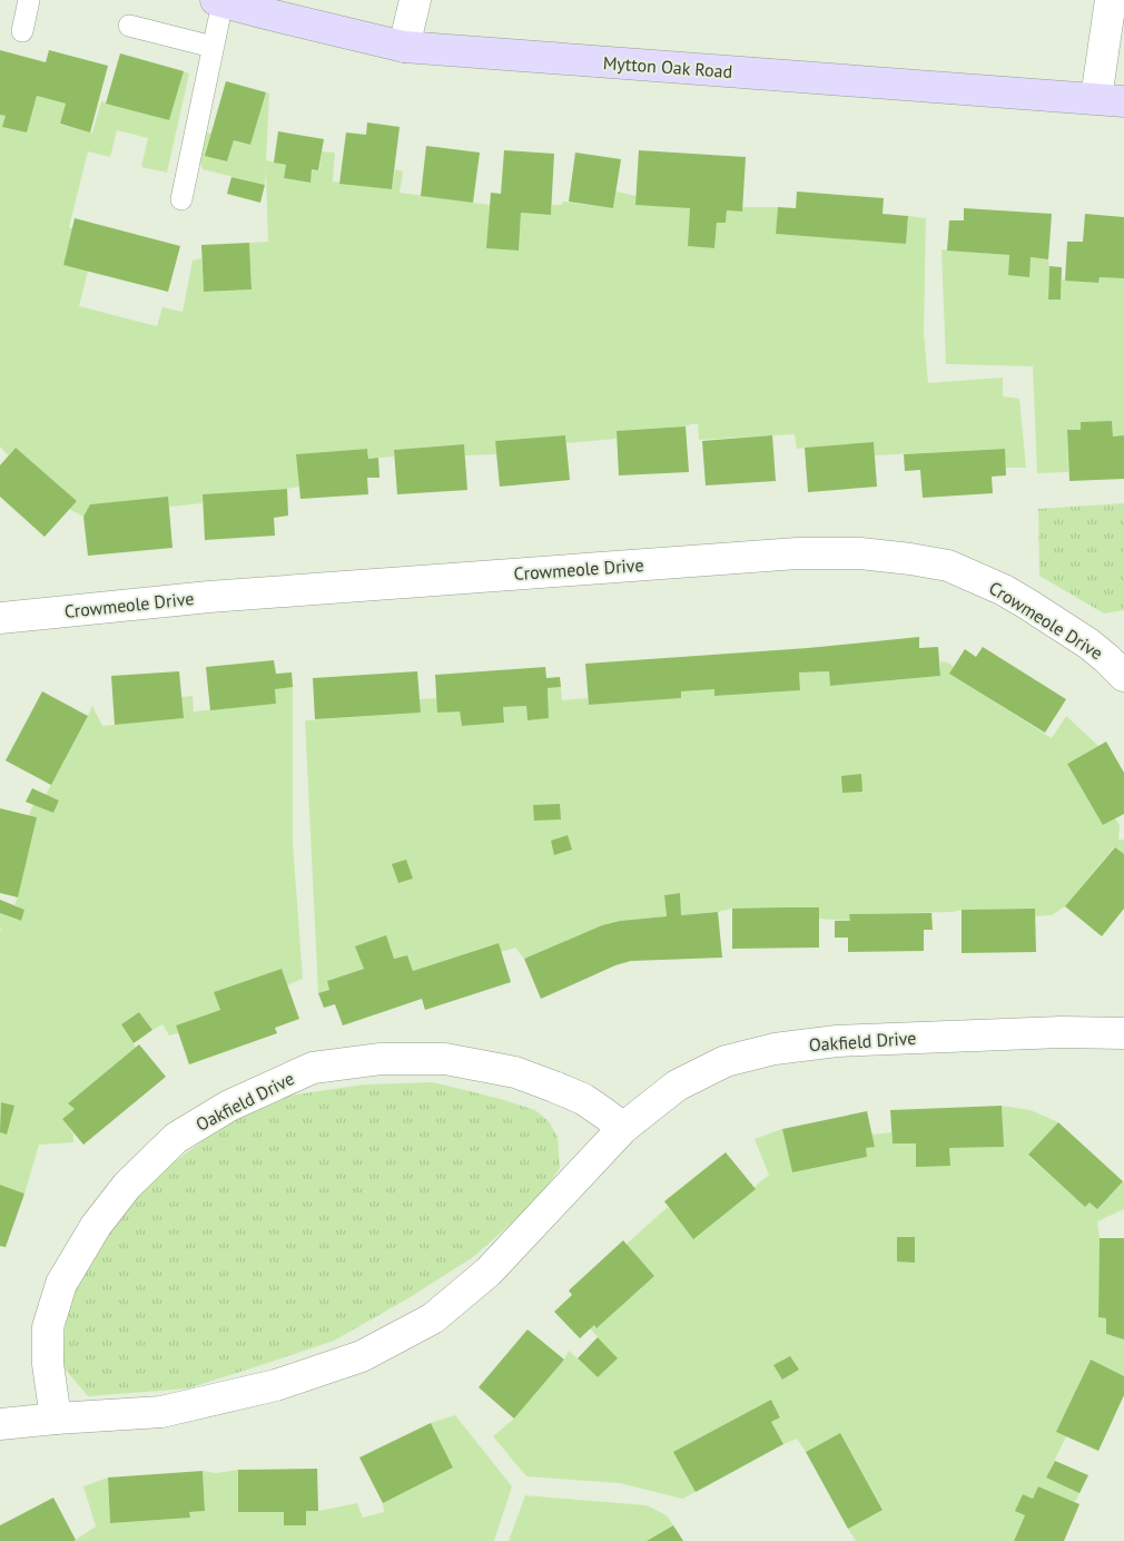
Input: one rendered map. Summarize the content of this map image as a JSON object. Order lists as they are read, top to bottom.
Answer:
{
  "streets": {
    "main road": ["Mytton Oak Road"],
    "street": ["Crowmeole Drive", "Oakfield Drive"]
  }
}
